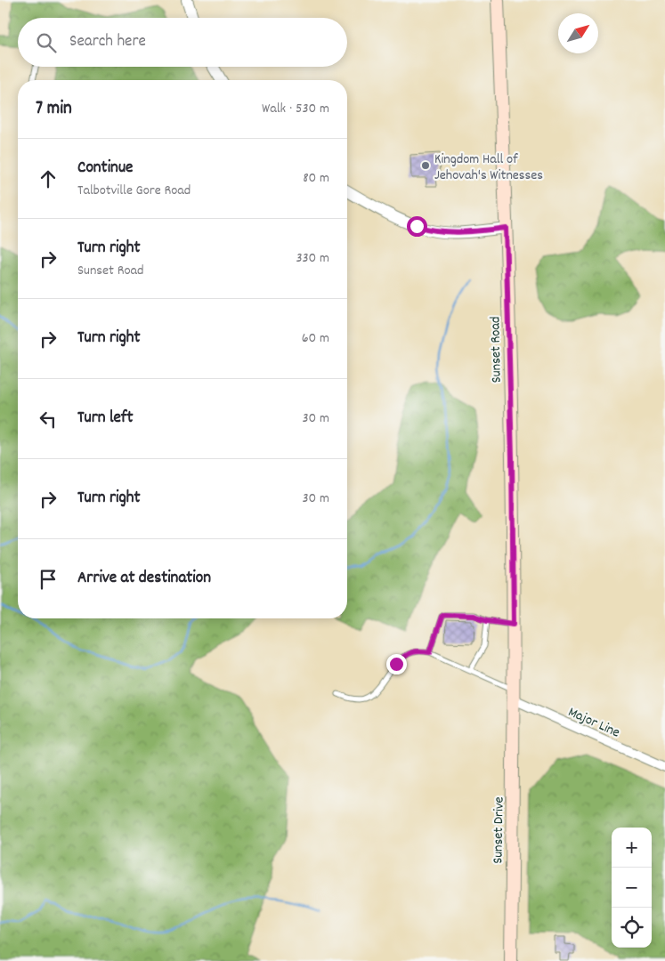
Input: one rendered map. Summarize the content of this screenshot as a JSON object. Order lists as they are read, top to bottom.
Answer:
{
  "streets": {
    "main road": ["Sunset Road", "Sunset Drive"],
    "street": ["Major Line"]
  },
  "crossings": [
    ["Sunset Road", "Major Line"],
    ["Sunset Road", "Sunset Drive"],
    ["Major Line", "Sunset Drive"]
  ],
  "places": ["Kingdom Hall of Jehovah's Witnesses"],
  "north": "top right",
  "page": {
    "search": "Search here",
    "heading": ["7 min", "Walk · 530 m"],
    "list": [
      ["Continue", "Talbotville Gore Road", "80 m"],
      ["Turn right", "Sunset Road", "330 m"],
      ["Turn right", "60 m"],
      ["Turn left", "30 m"],
      ["Turn right", "30 m"],
      "Arrive at destination"
    ],
    "map_buttons": ["+", "−"]
  }
}
